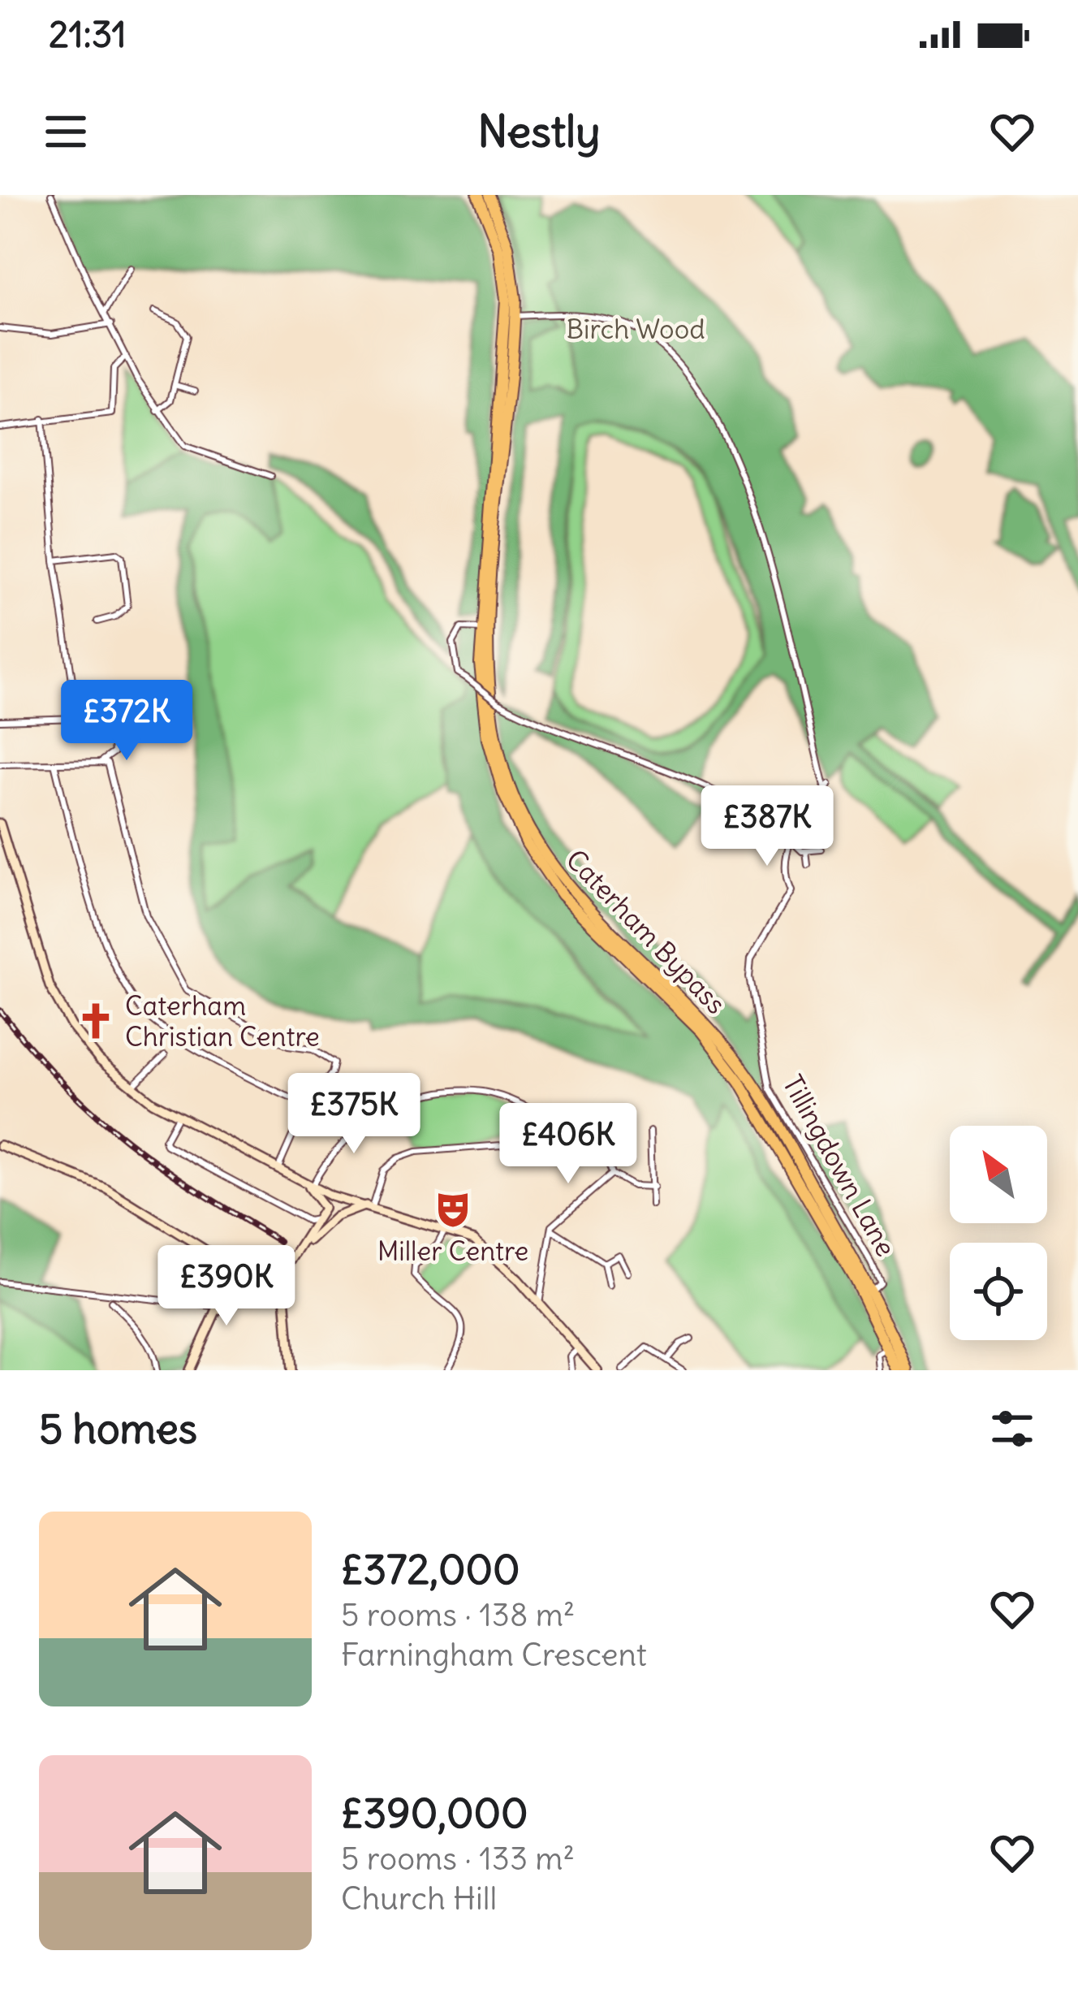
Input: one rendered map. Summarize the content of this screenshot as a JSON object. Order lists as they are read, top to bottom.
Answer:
{
  "streets": {
    "highway": ["Caterham Bypass"],
    "street": ["Tillingdown Lane"]
  },
  "crossings": [
    ["Caterham Bypass", "Tillingdown Lane"]
  ],
  "parks": ["Birch Wood"],
  "places": {
    "church": ["Caterham Christian Centre"],
    "theatre": ["Miller Centre"]
  },
  "north": "top left",
  "page": {
    "status": "21:31",
    "header": "Nestly",
    "price": [
      "£372K",
      "£387K",
      "£375K",
      "£406K",
      "£390K"
    ],
    "heading": "5 homes",
    "list": [
      {
        "name": "£372,000",
        "note": "5 rooms · 138 m² · Farningham Crescent"
      },
      {
        "name": "£390,000",
        "note": "5 rooms · 133 m² · Church Hill"
      }
    ]
  }
}
